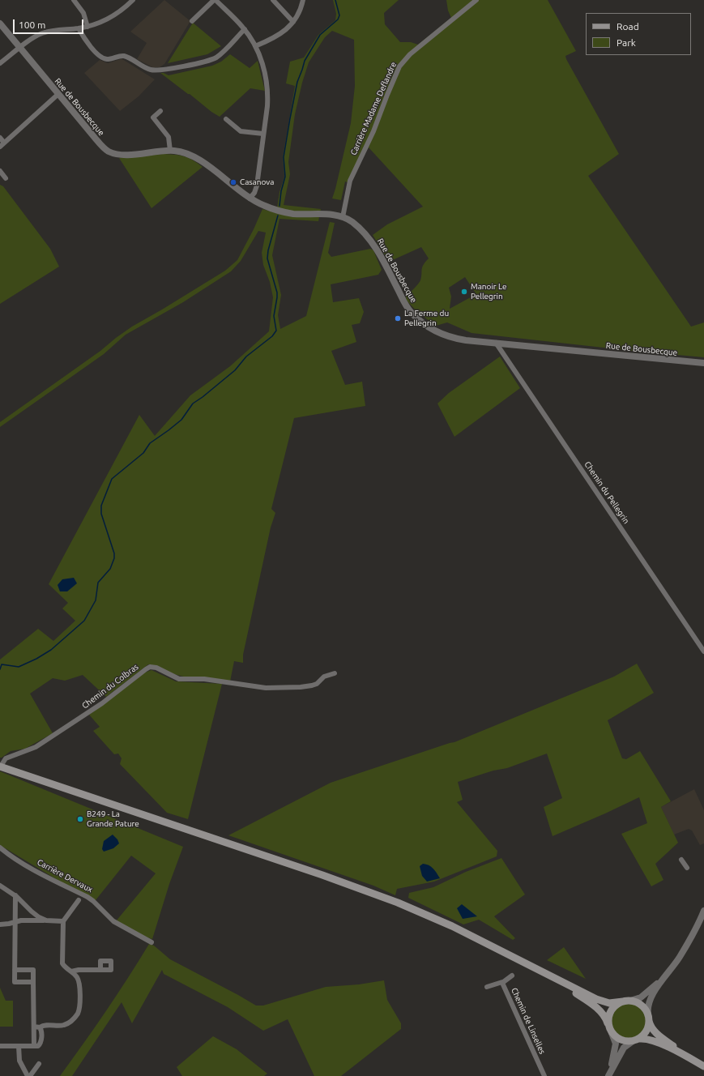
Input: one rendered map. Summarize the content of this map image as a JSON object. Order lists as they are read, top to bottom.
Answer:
{
  "streets": {
    "street": [
      "Rue de Bousbecque",
      "Carrière Madame Deflandre",
      "Chemin du Pellegrin",
      "Chemin du Colbras",
      "Carrière Dervaux",
      "Chemin de Linselles"
    ]
  },
  "crossings": [
    ["Rue de Bousbecque", "Carrière Madame Deflandre"],
    ["Rue de Bousbecque", "Chemin du Pellegrin"]
  ],
  "places": [
    "Casanova",
    "Manoir Le Pellegrin",
    "La Ferme du Pellegrin",
    "B249 - La Grande Pature"
  ],
  "legend": ["Road", "Park"],
  "scale_bar": "100 m"
}
